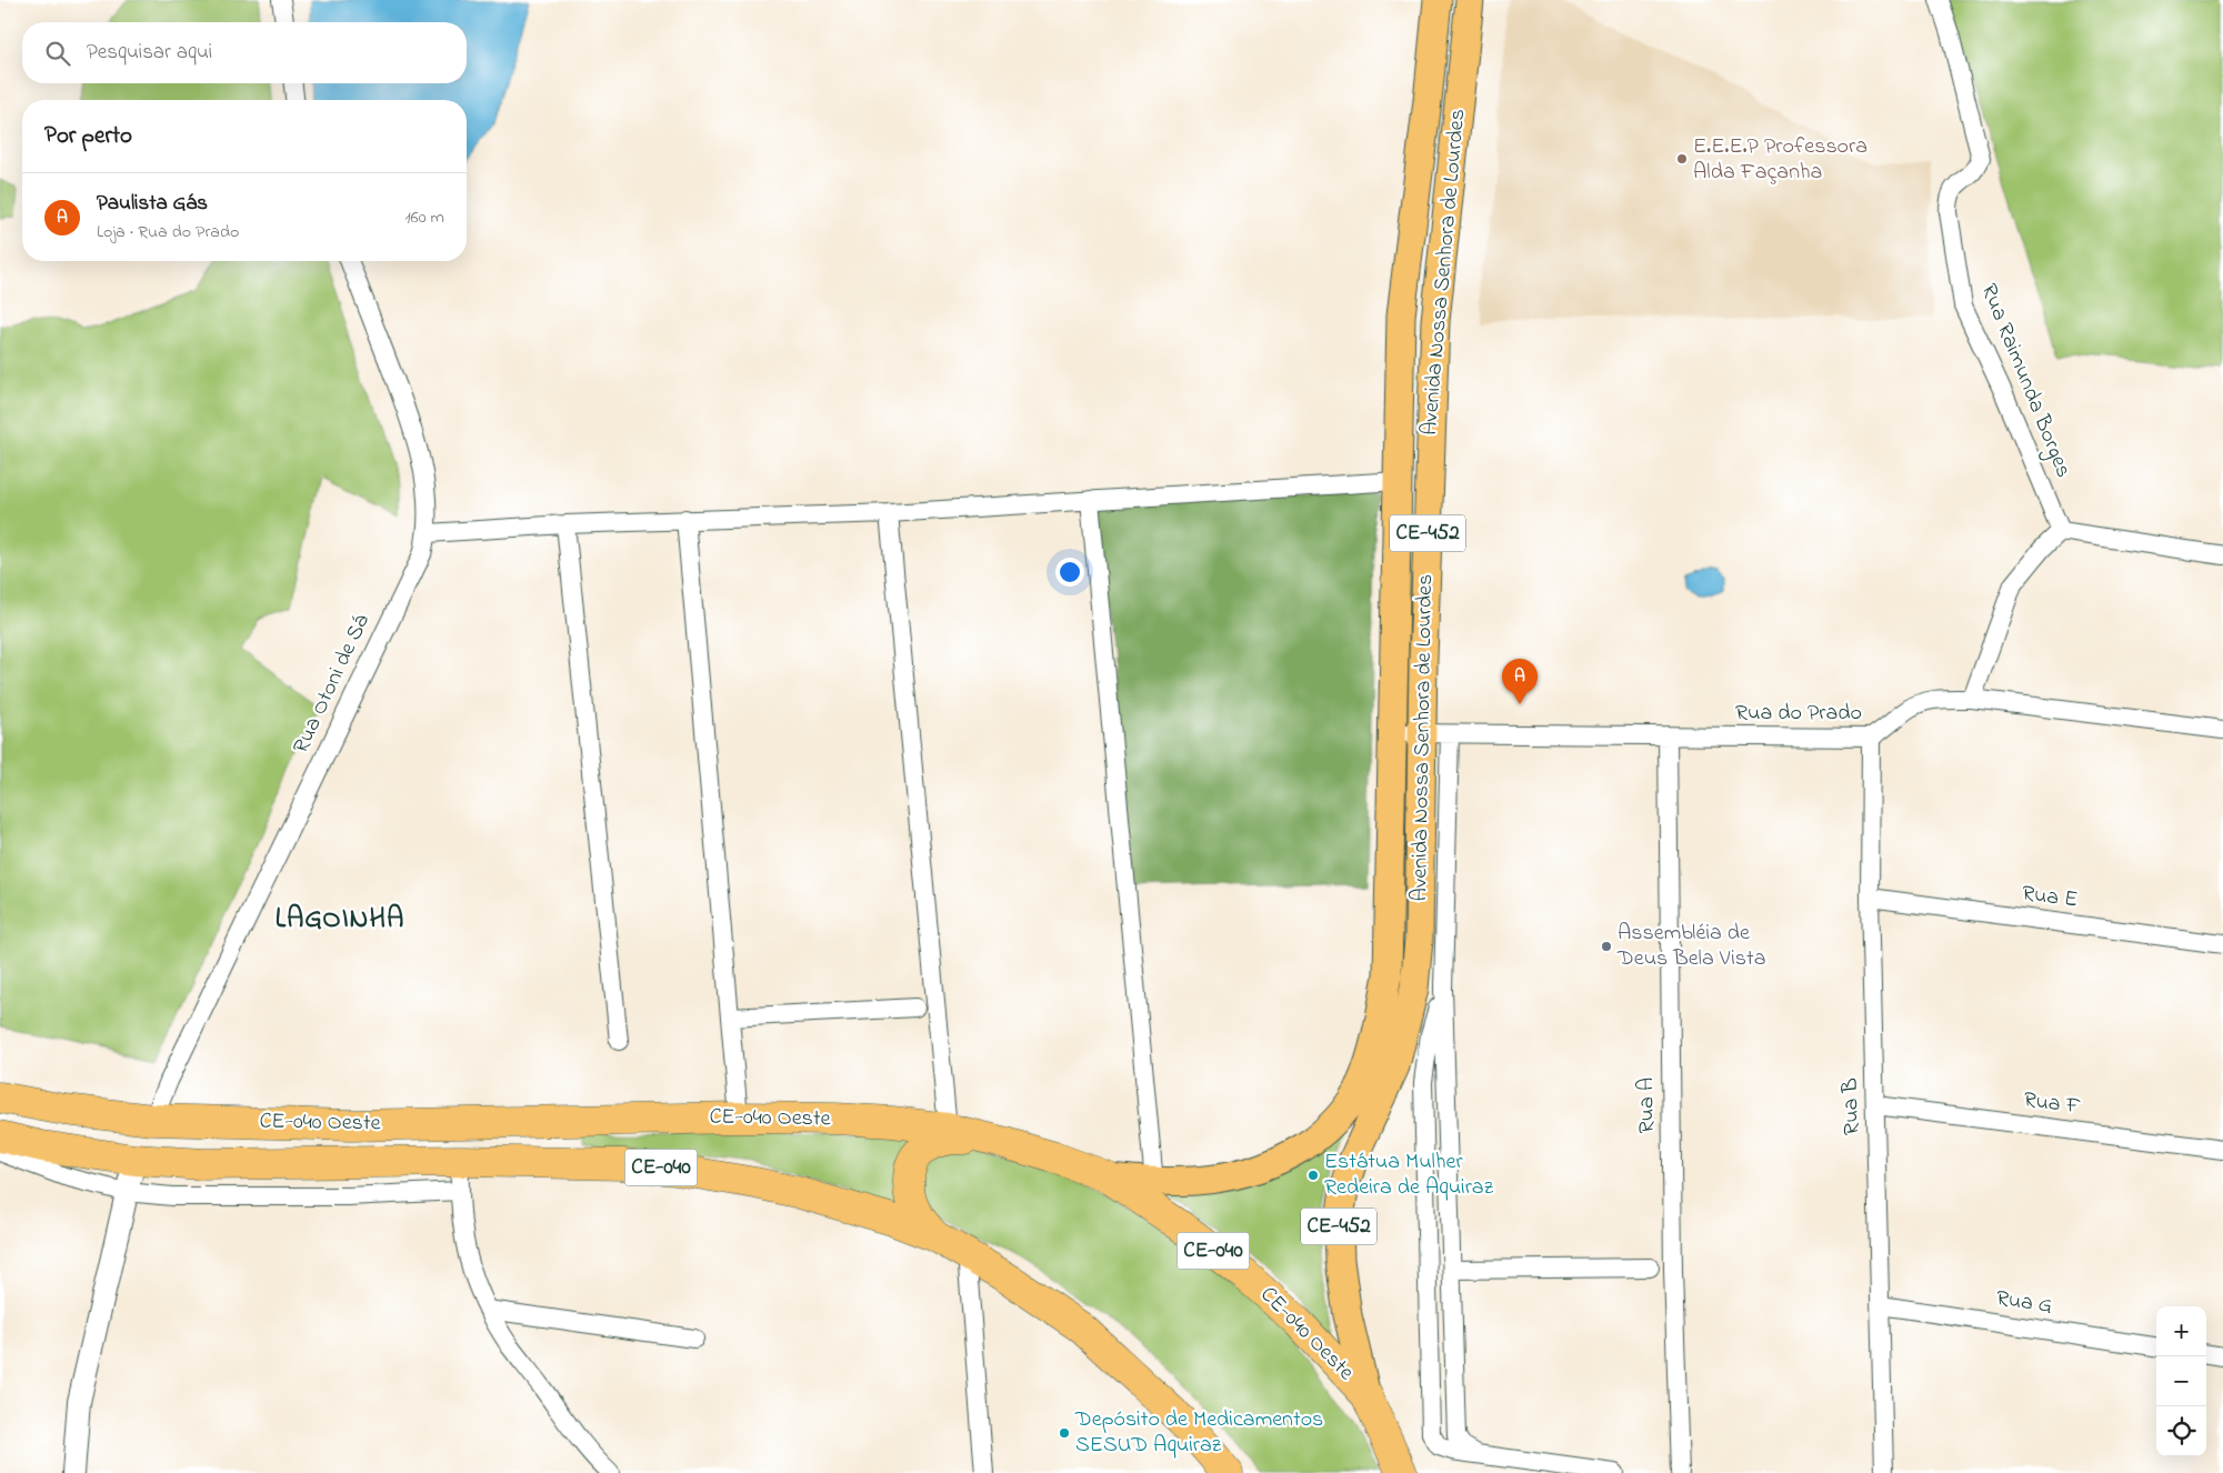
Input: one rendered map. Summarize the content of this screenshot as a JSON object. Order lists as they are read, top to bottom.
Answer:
{
  "streets": {
    "highway": ["CE-040 Oeste", "CE-040"],
    "main road": ["Avenida Nossa Senhora de Lourdes", "CE-452"],
    "street": [
      "Rua Raimunda Borges",
      "Rua Otoni de Sá",
      "Rua do Prado",
      "Rua E",
      "Rua F",
      "Rua A",
      "Rua B",
      "Rua G"
    ]
  },
  "crossings": [
    ["Avenida Nossa Senhora de Lourdes", "CE-452"],
    ["Avenida Nossa Senhora de Lourdes", "Rua do Prado"],
    ["Avenida Nossa Senhora de Lourdes", "CE-040 Oeste"],
    ["CE-452", "CE-040 Oeste"],
    ["Rua Otoni de Sá", "CE-040 Oeste"],
    ["Rua do Prado", "Rua A"],
    ["Rua do Prado", "Rua B"],
    ["Rua E", "Rua B"],
    ["Rua F", "Rua B"],
    ["Rua B", "Rua G"]
  ],
  "districts": ["LAGOINHA"],
  "places": [
    "E.E.E.P Professora Alda Façanha",
    "Assembléia de Deus Bela Vista",
    "Estátua Mulher Redeira de Aquiraz",
    "Depósito de Medicamentos SESUD Aquiraz"
  ],
  "page": {
    "search": "Pesquisar aqui",
    "heading": "Por perto",
    "list": [
      {
        "mark": "A",
        "name": "Paulista Gás",
        "note": "Loja · Rua do Prado",
        "value": "160 m"
      }
    ],
    "pins": "A",
    "map_buttons": ["+", "−"]
  }
}
